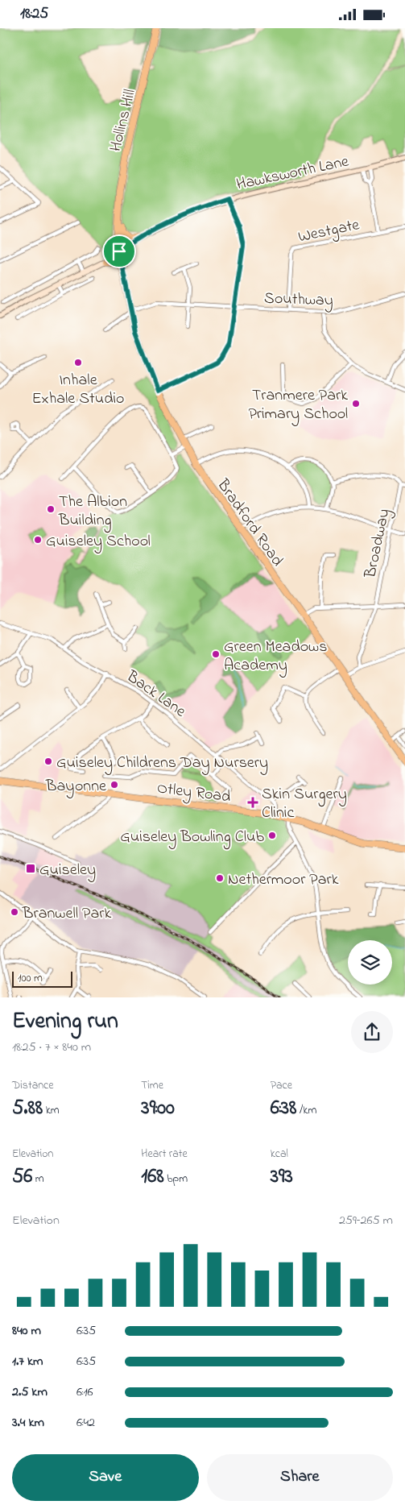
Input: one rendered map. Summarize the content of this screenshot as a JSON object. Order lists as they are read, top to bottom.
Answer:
{
  "streets": {
    "main road": ["Hollins Hill", "Bradford Road", "Otley Road"],
    "street": [
      "Hawksworth Lane",
      "Westgate",
      "Southway",
      "Broadway",
      "Back Lane"
    ]
  },
  "crossings": [
    ["Hollins Hill", "Hawksworth Lane"],
    ["Hollins Hill", "Bradford Road"],
    ["Hawksworth Lane", "Bradford Road"],
    ["Westgate", "Southway"],
    ["Southway", "Bradford Road"]
  ],
  "places": {
    "other": [
      "Inhale Exhale Studio",
      "Tranmere Park Primary School",
      "The Albion Building",
      "Guiseley School",
      "Green Meadows Academy",
      "Guiseley Childrens Day Nursery",
      "Bayonne",
      "Guiseley Bowling Club",
      "Nethermoor Park",
      "Branwell Park"
    ],
    "health": ["Skin Surgery Clinic"],
    "transit": ["Guiseley"]
  },
  "scale_bar": "100 m",
  "page": {
    "status": "18:25",
    "scale": "100 m",
    "heading": ["Evening run", "18:25 · 7 × 840 m"],
    "stats": [
      ["Distance", "5.88 km"],
      ["Time", "39:00"],
      ["Pace", "6:38 /km"],
      ["Elevation", "56 m"],
      ["Heart rate", "168 bpm"],
      ["kcal", "393"]
    ],
    "chart": ["Elevation", "259–265 m"],
    "list": [
      {
        "name": "840 m",
        "note": "6:35"
      },
      {
        "name": "1.7 km",
        "note": "6:35"
      },
      {
        "name": "2.5 km",
        "note": "6:16"
      },
      {
        "name": "3.4 km",
        "note": "6:42"
      }
    ],
    "buttons": ["Save", "Share"]
  }
}
